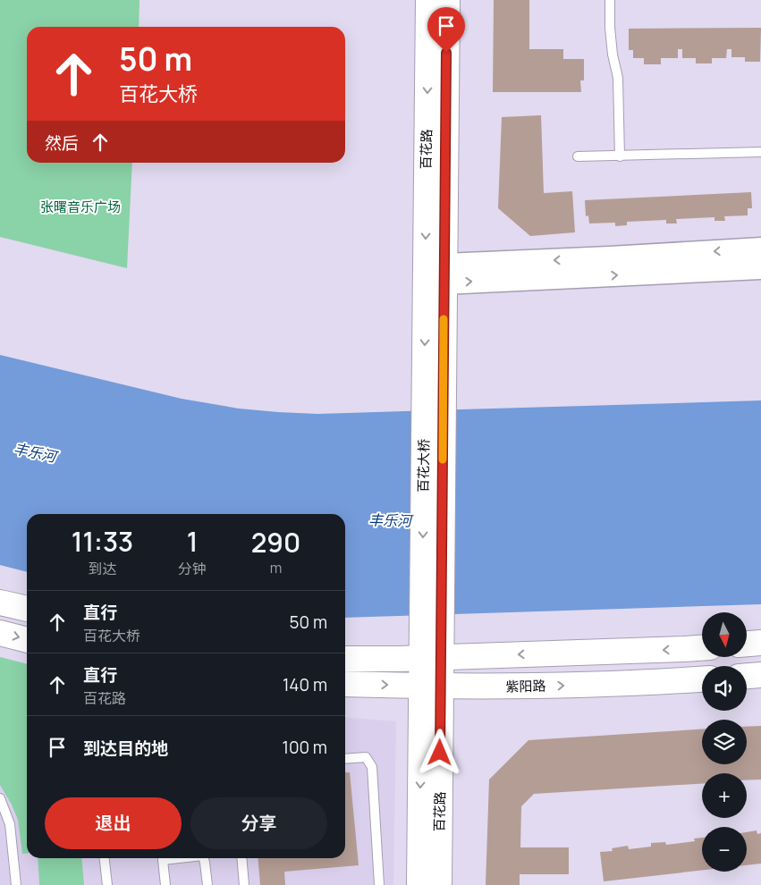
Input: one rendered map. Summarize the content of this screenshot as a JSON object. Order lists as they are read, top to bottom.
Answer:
{
  "streets": {
    "main road": ["百花路", "百花大桥", "紫阳路"]
  },
  "crossings": [
    ["百花路", "百花大桥"],
    ["百花路", "紫阳路"]
  ],
  "water": ["丰乐河"],
  "parks": ["张曙音乐广场"],
  "north": "bottom",
  "page": {
    "turn": ["50 m", "百花大桥"],
    "then": "然后",
    "eta": [
      "11:33",
      "到达",
      "1",
      "分钟",
      "290",
      "m"
    ],
    "list": [
      {
        "name": "直行",
        "note": "百花大桥",
        "value": "50 m"
      },
      {
        "name": "直行",
        "note": "百花路",
        "value": "140 m"
      },
      {
        "name": "到达目的地",
        "value": "100 m"
      }
    ],
    "map_buttons": ["+", "−"],
    "buttons": ["退出", "分享"]
  }
}
